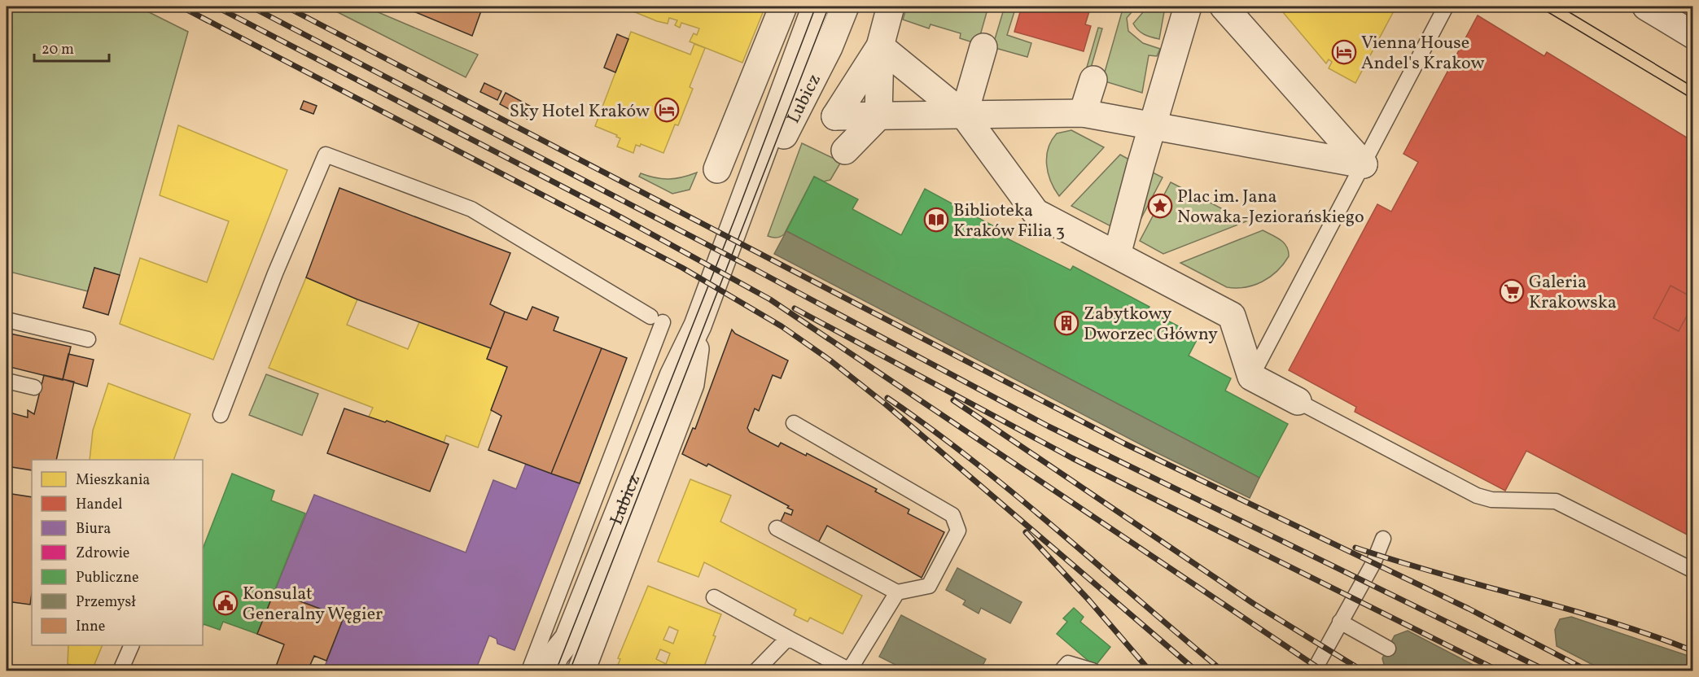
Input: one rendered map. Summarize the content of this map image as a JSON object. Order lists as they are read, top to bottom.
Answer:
{
  "streets": {
    "street": ["Lubicz"]
  },
  "places": {
    "hotel": ["Vienna House Andel's Krakow", "Sky Hotel Kraków"],
    "place": ["Plac im. Jana Nowaka-Jeziorańskiego"],
    "library": ["Biblioteka Kraków Filia 3"],
    "supermarket": ["Galeria Krakowska"],
    "building": ["Zabytkowy Dworzec Główny"],
    "public building": ["Konsulat Generalny Węgier"]
  },
  "legend": [
    "Mieszkania",
    "Handel",
    "Biura",
    "Zdrowie",
    "Publiczne",
    "Przemysł",
    "Inne"
  ],
  "scale_bar": "20 m"
}
